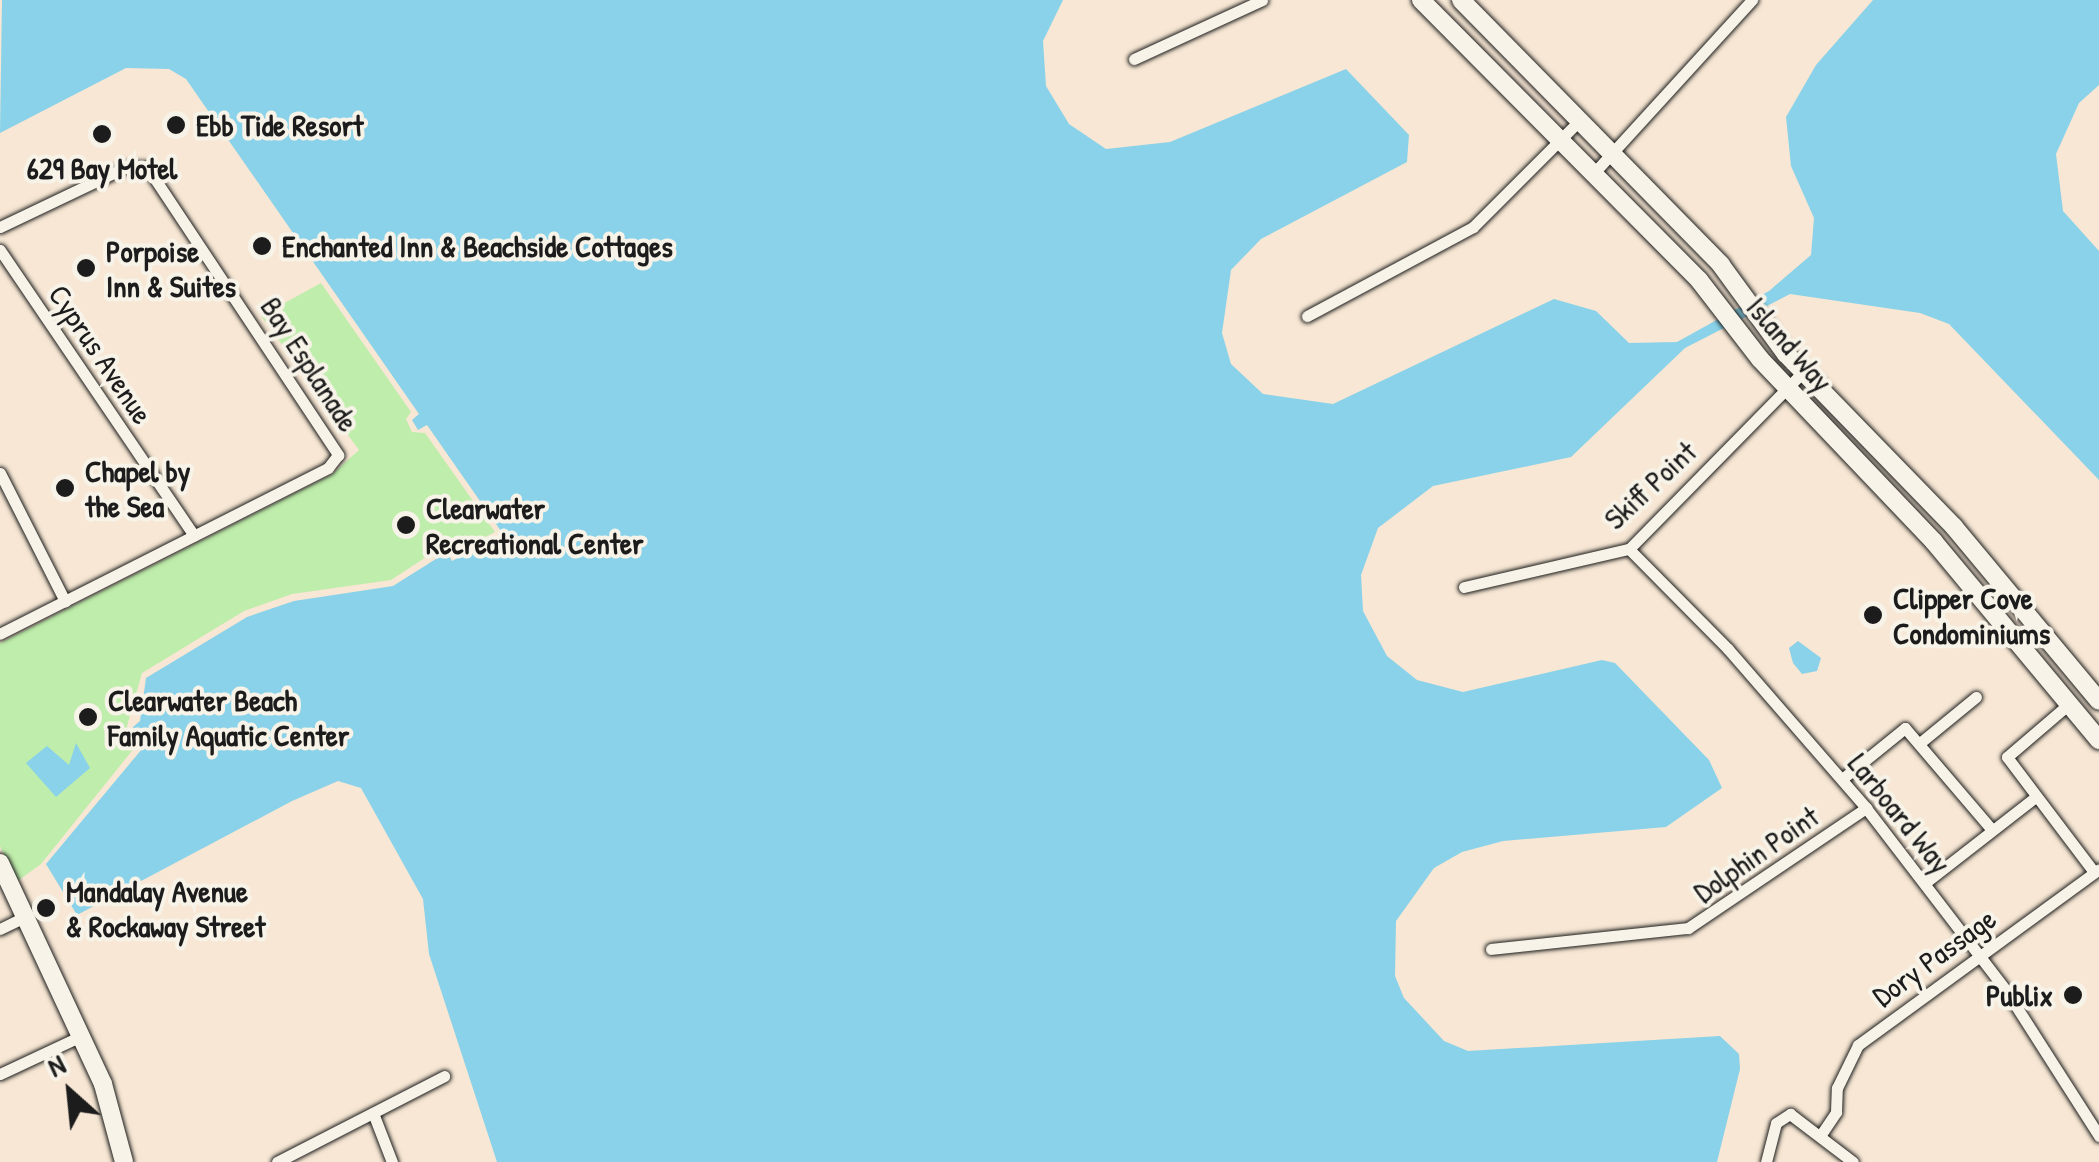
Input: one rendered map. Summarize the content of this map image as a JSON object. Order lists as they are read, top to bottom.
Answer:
{
  "streets": {
    "street": [
      "Island Way",
      "Cyprus Avenue",
      "Bay Esplanade",
      "Skiff Point",
      "Larboard Way",
      "Dolphin Point",
      "Dory Passage"
    ]
  },
  "crossings": [
    ["Island Way", "Skiff Point"],
    ["Cyprus Avenue", "Bay Esplanade"],
    ["Skiff Point", "Larboard Way"],
    ["Larboard Way", "Dolphin Point"],
    ["Larboard Way", "Dory Passage"]
  ],
  "places": [
    "Ebb Tide Resort",
    "629 Bay Motel",
    "Enchanted Inn & Beachside Cottages",
    "Porpoise Inn & Suites",
    "Chapel by the Sea",
    "Clearwater Recreational Center",
    "Clipper Cove Condominiums",
    "Clearwater Beach Family Aquatic Center",
    "Mandalay Avenue & Rockaway Street",
    "Publix"
  ],
  "north": "top left"
}
